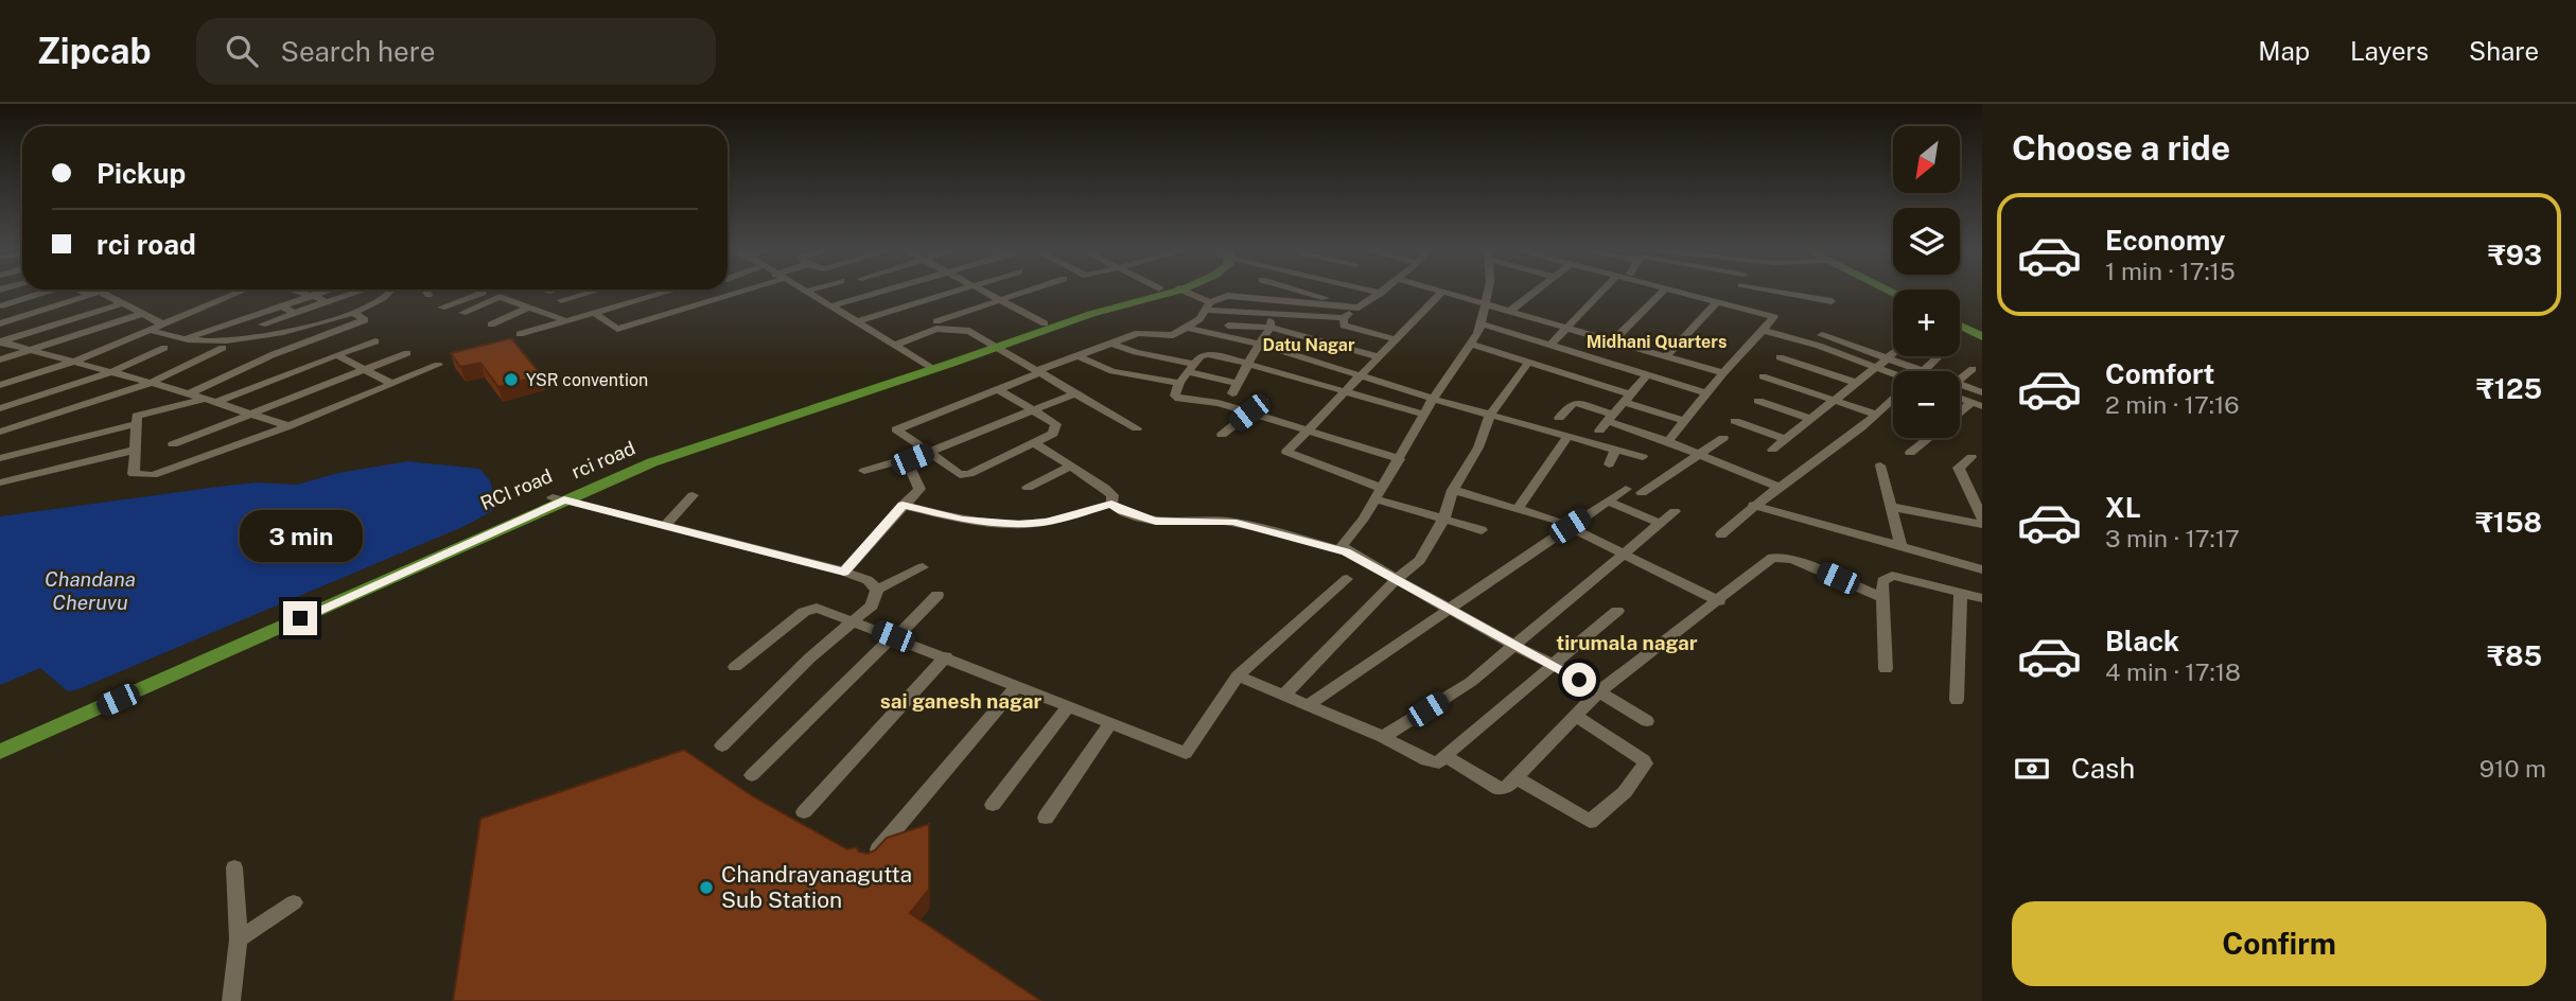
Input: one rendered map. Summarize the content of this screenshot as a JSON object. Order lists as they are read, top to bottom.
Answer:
{
  "streets": {
    "main road": ["rci road", "RCI road"]
  },
  "crossings": [
    ["rci road", "RCI road"]
  ],
  "districts": [
    "Midhani Quarters",
    "Datu Nagar",
    "tirumala nagar",
    "sai ganesh nagar"
  ],
  "water": ["Chandana Cheruvu"],
  "places": ["YSR convention", "Chandrayanagutta Sub Station"],
  "north": "bottom left",
  "page": {
    "header": "Zipcab",
    "search": "Search here",
    "nav": ["Map", "Layers", "Share"],
    "heading": "Choose a ride",
    "map_buttons": ["+", "−"],
    "banner": ["Pickup", "rci road"],
    "list": [
      {
        "name": "Economy",
        "note": "1 min · 17:15",
        "value": "₹93"
      },
      {
        "name": "Comfort",
        "note": "2 min · 17:16",
        "value": "₹125"
      },
      {
        "name": "XL",
        "note": "3 min · 17:17",
        "value": "₹158"
      },
      {
        "name": "Black",
        "note": "4 min · 17:18",
        "value": "₹85"
      }
    ],
    "bubble": "3 min",
    "pay": ["Cash", "910 m"],
    "buttons": "Confirm"
  }
}
